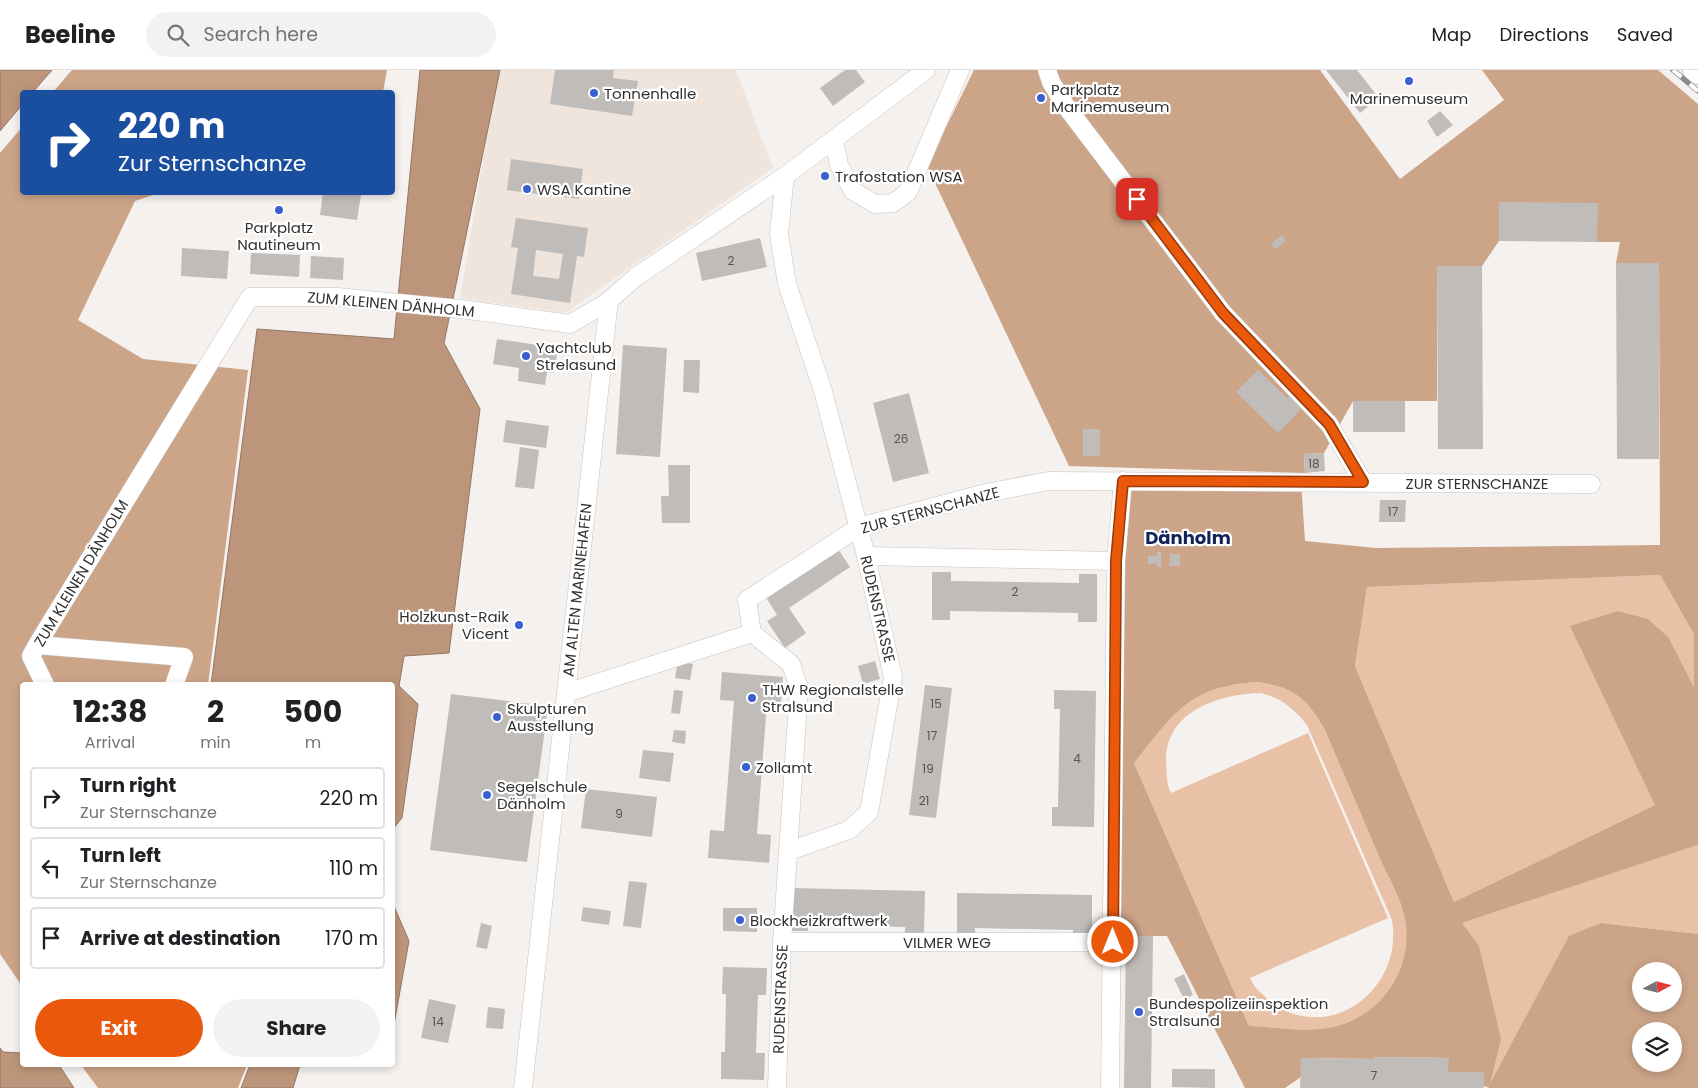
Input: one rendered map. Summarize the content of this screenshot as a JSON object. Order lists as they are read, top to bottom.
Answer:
{
  "streets": {
    "street": [
      "ZUM KLEINEN DÄNHOLM",
      "ZUR STERNSCHANZE",
      "AM ALTEN MARINEHAFEN",
      "RUDENSTRASSE",
      "VILMER WEG"
    ]
  },
  "crossings": [
    ["ZUM KLEINEN DÄNHOLM", "AM ALTEN MARINEHAFEN"],
    ["ZUM KLEINEN DÄNHOLM", "RUDENSTRASSE"],
    ["ZUR STERNSCHANZE", "RUDENSTRASSE"],
    ["RUDENSTRASSE", "VILMER WEG"]
  ],
  "districts": ["Dänholm"],
  "places": [
    "Marinemuseum",
    "Tonnenhalle",
    "Parkplatz Marinemuseum",
    "Trafostation WSA",
    "WSA Kantine",
    "Parkplatz Nautineum",
    "Yachtclub Strelasund",
    "Holzkunst-Raik Vicent",
    "THW Regionalstelle Stralsund",
    "Skulpturen Ausstellung",
    "Zollamt",
    "Segelschule Dänholm",
    "Blockheizkraftwerk",
    "Bundespolizeiinspektion Stralsund"
  ],
  "house_numbers": [
    "2",
    "26",
    "18",
    "17",
    "2",
    "15",
    "17",
    "4",
    "19",
    "21",
    "9",
    "14",
    "7"
  ],
  "north": "right",
  "page": {
    "header": "Beeline",
    "search": "Search here",
    "nav": ["Map", "Directions", "Saved"],
    "turn": ["220 m", "Zur Sternschanze"],
    "eta": [
      "12:38",
      "Arrival",
      "2",
      "min",
      "500",
      "m"
    ],
    "list": [
      {
        "name": "Turn right",
        "note": "Zur Sternschanze",
        "value": "220 m"
      },
      {
        "name": "Turn left",
        "note": "Zur Sternschanze",
        "value": "110 m"
      },
      {
        "name": "Arrive at destination",
        "value": "170 m"
      }
    ],
    "buttons": ["Exit", "Share"]
  }
}
